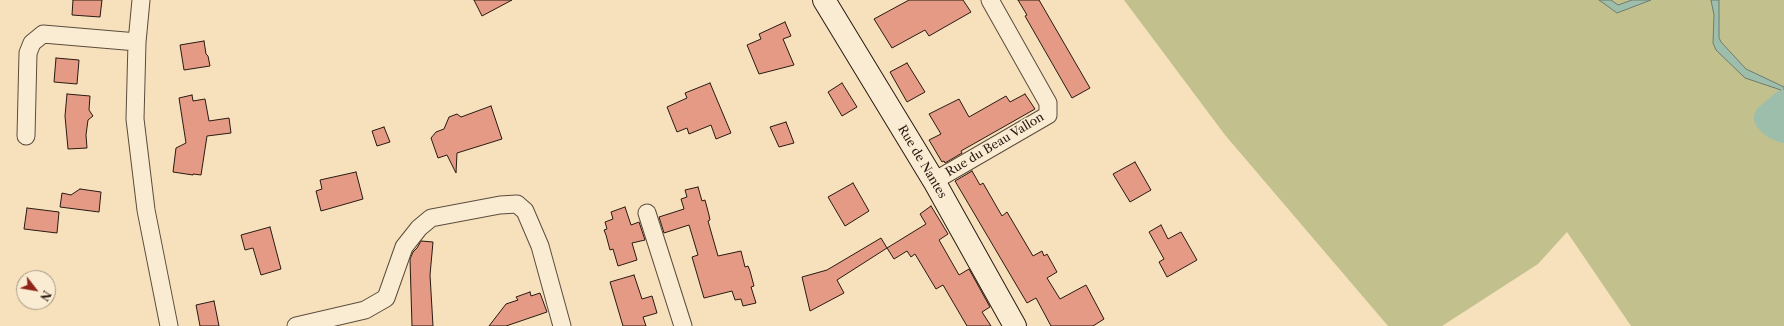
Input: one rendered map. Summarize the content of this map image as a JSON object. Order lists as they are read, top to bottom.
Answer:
{
  "streets": {
    "main road": ["Rue de Nantes"],
    "street": ["Rue du Beau Vallon"]
  },
  "crossings": [
    ["Rue du Beau Vallon", "Rue de Nantes"]
  ],
  "north": "bottom right"
}
